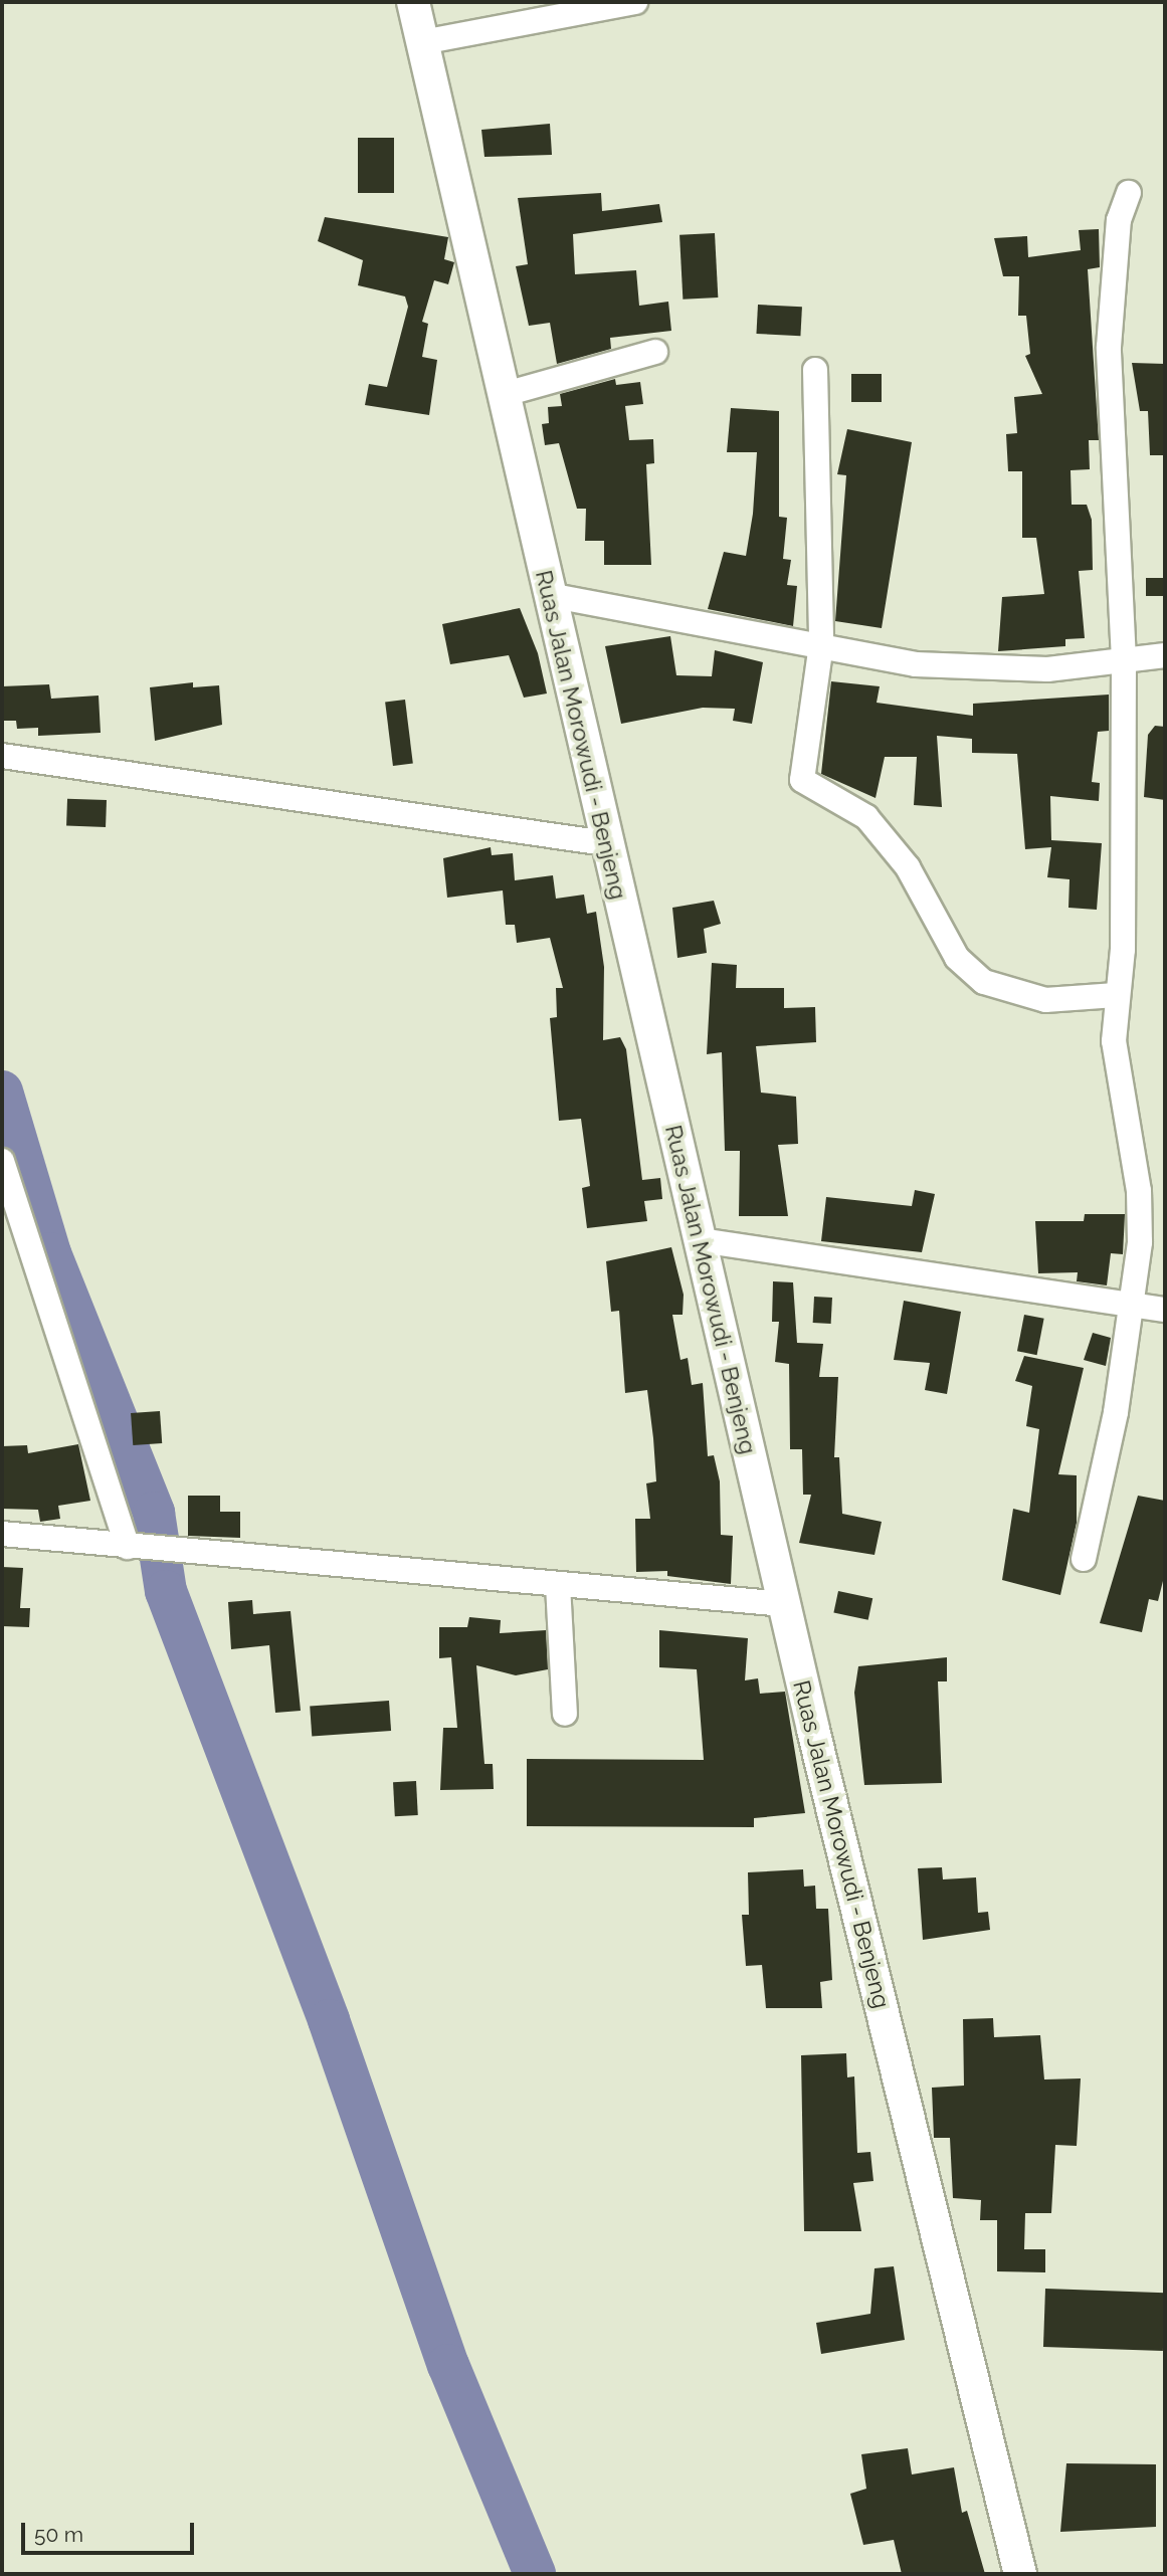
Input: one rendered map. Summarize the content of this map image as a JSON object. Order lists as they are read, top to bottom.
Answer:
{
  "streets": {
    "main road": ["Ruas Jalan Morowudi - Benjeng"]
  },
  "scale_bar": "50 m"
}
